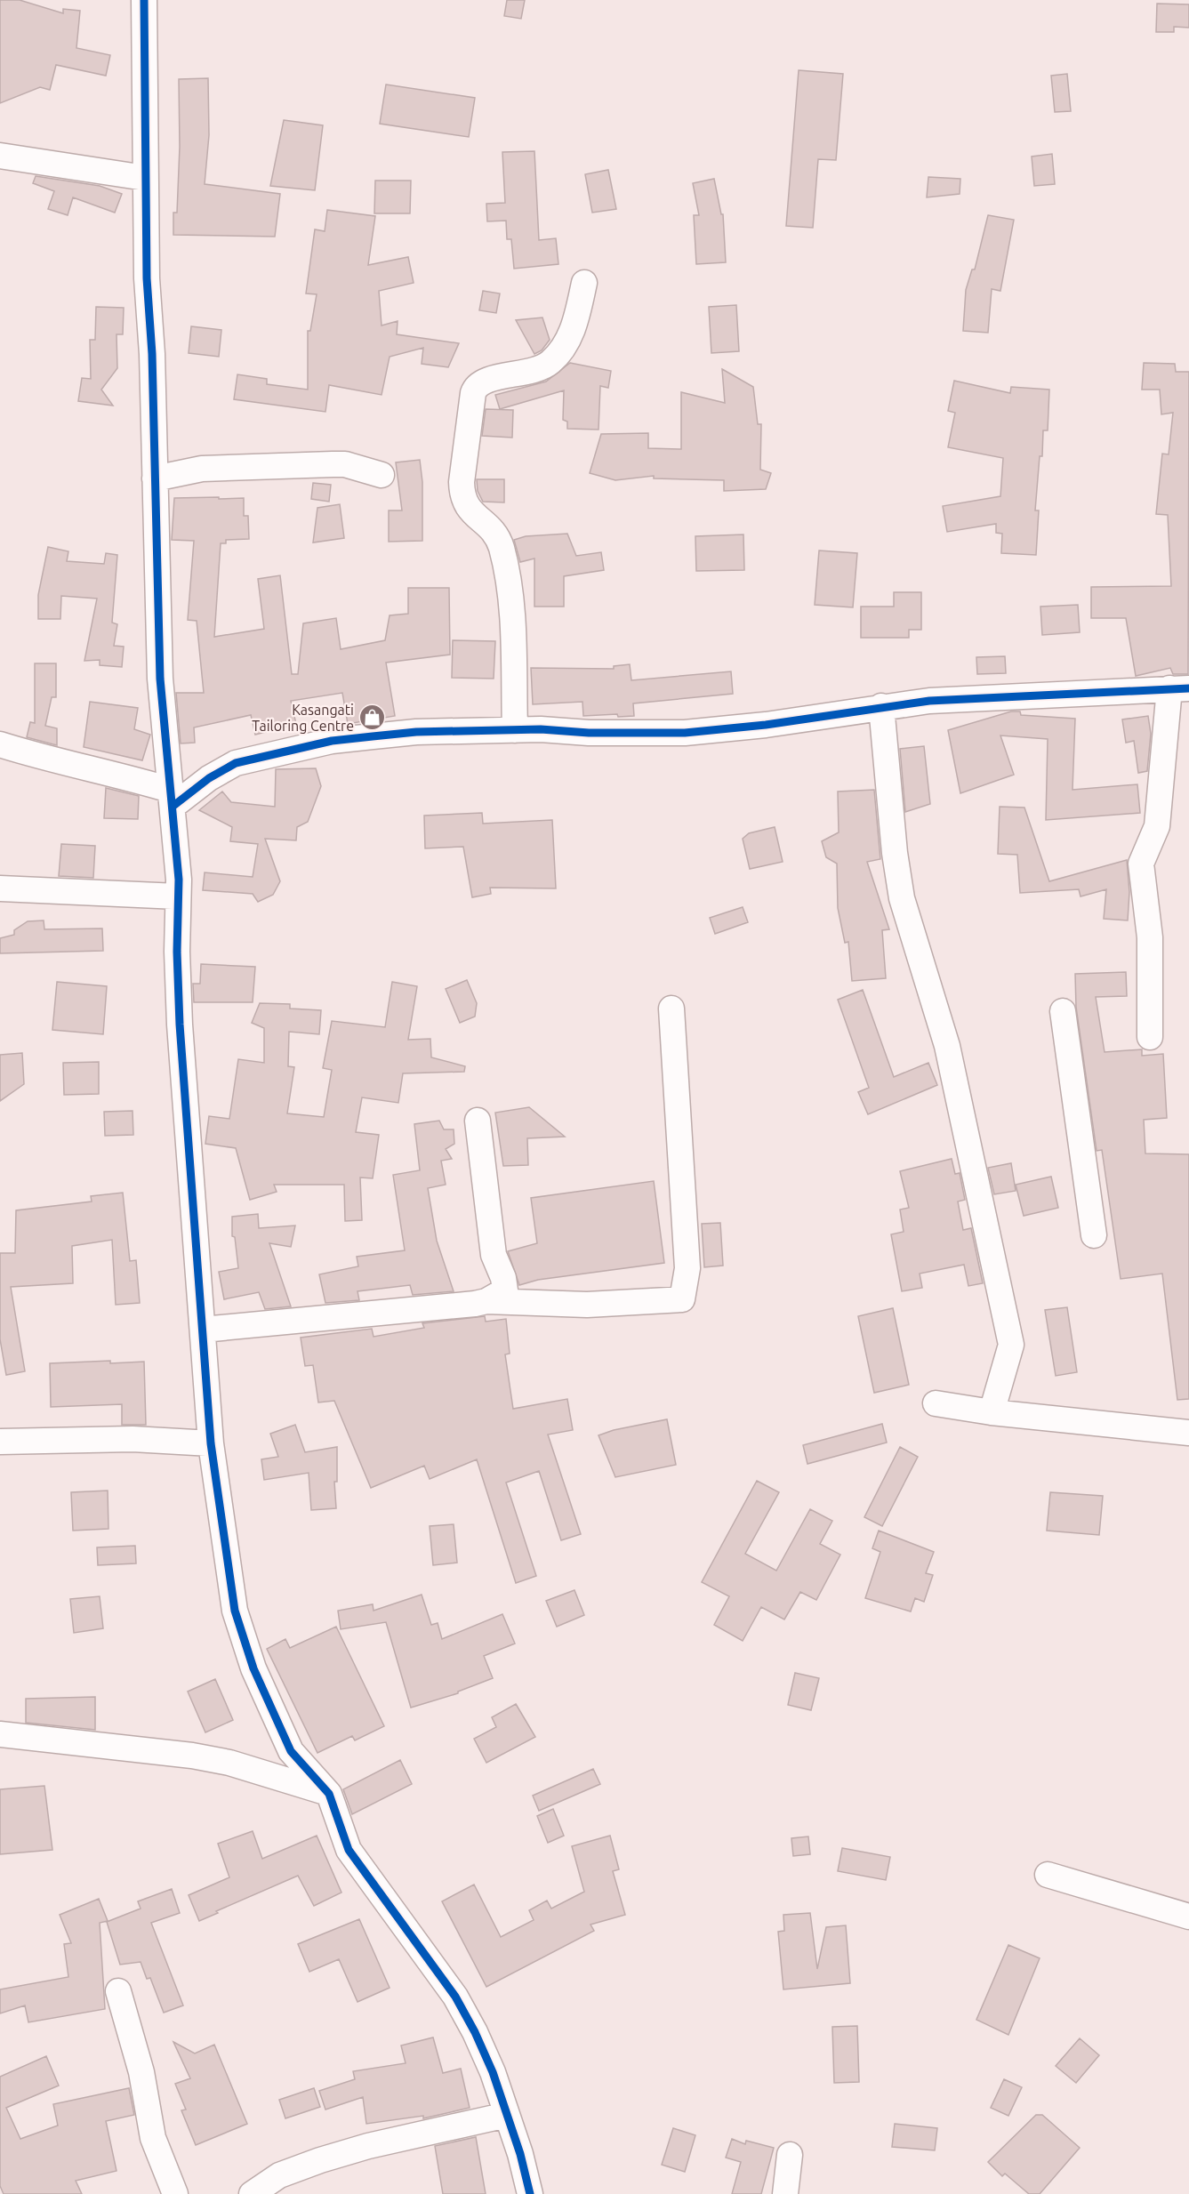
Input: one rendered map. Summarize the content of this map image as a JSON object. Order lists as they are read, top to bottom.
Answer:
{
  "places": {
    "shop": ["Kasangati Tailoring Centre"]
  }
}
